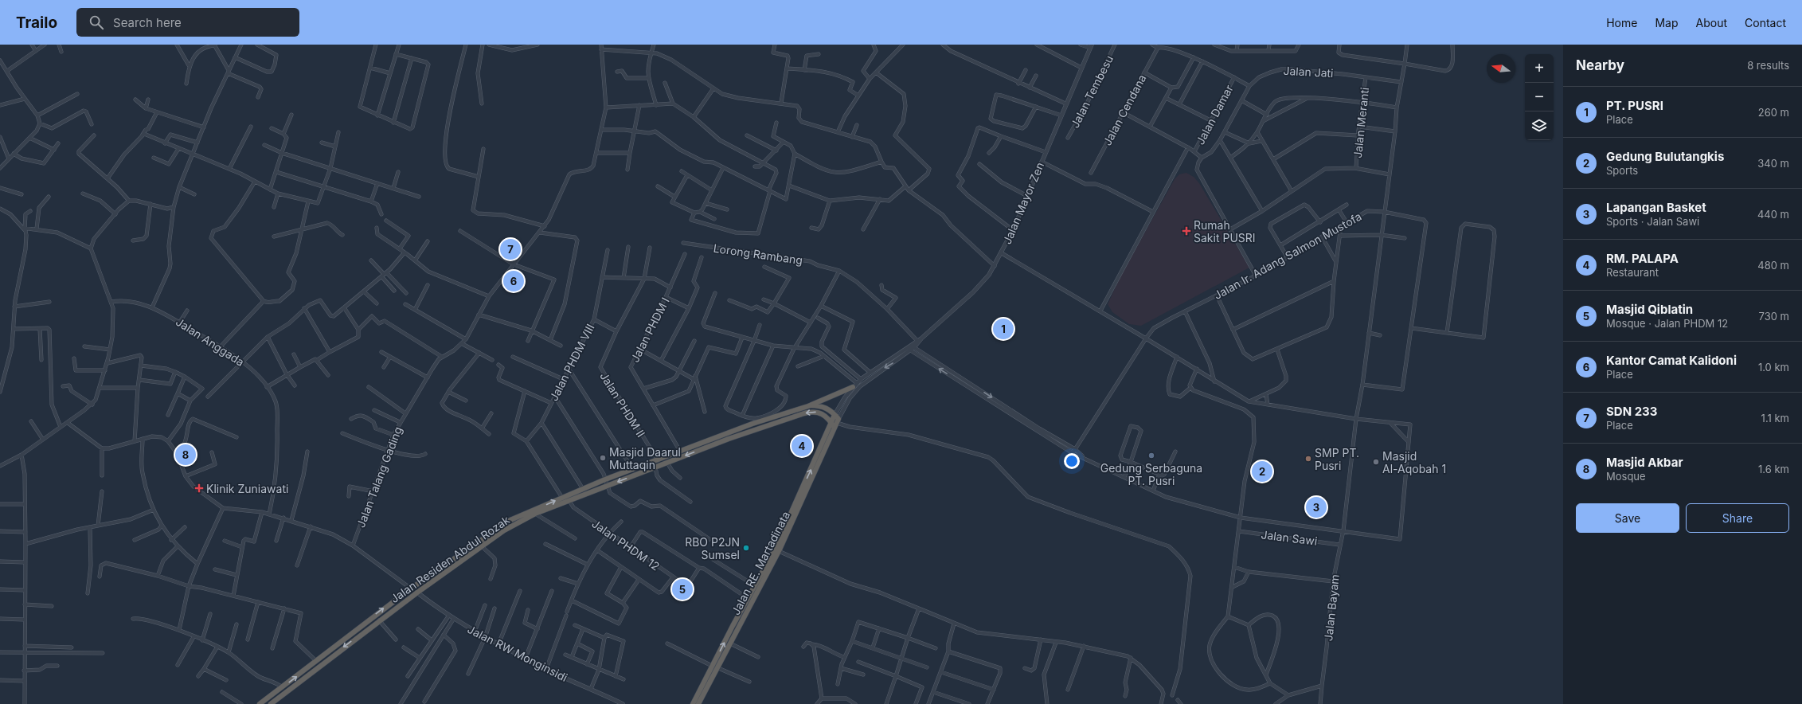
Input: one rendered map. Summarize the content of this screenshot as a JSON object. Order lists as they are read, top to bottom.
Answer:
{
  "streets": {
    "highway": ["Jalan Residen Abdul Rozak", "Jalan RE. Martadinata"],
    "street": [
      "Jalan Jati",
      "Jalan Tembesu",
      "Jalan Cendana",
      "Jalan Damar",
      "Jalan Meranti",
      "Jalan Mayor Zen",
      "Lorong Rambang",
      "Jalan Ir. Adang Salmon Mustofa",
      "Jalan PHDM I",
      "Jalan Anggada",
      "Jalan PHDM VIII",
      "Jalan PHDM II",
      "Jalan Talang Gading",
      "Jalan Sawi",
      "Jalan PHDM 12",
      "Jalan Bayam",
      "Jalan RW Monginsidi"
    ]
  },
  "crossings": [
    ["Jalan Jati", "Jalan Meranti"],
    ["Jalan Jati", "Jalan Bayam"],
    ["Jalan Mayor Zen", "Lorong Rambang"],
    ["Jalan Mayor Zen", "Jalan Residen Abdul Rozak"],
    ["Jalan Mayor Zen", "Jalan RE. Martadinata"],
    ["Jalan Ir. Adang Salmon Mustofa", "Jalan Bayam"],
    ["Jalan PHDM I", "Jalan Residen Abdul Rozak"],
    ["Jalan PHDM II", "Jalan Residen Abdul Rozak"],
    ["Jalan Sawi", "Jalan Bayam"],
    ["Jalan PHDM 12", "Jalan Residen Abdul Rozak"],
    ["Jalan Residen Abdul Rozak", "Jalan RE. Martadinata"],
    ["Jalan Residen Abdul Rozak", "Jalan RW Monginsidi"]
  ],
  "places": {
    "health": ["Rumah Sakit PUSRI", "Klinik Zuniawati"],
    "other": [
      "Gedung Serbaguna PT. Pusri",
      "Masjid Daarul Muttaqin",
      "SMP PT. Pusri",
      "Masjid Al-Aqobah 1",
      "RBO P2JN Sumsel"
    ]
  },
  "north": "left",
  "page": {
    "header": "Trailo",
    "search": "Search here",
    "nav": [
      "Home",
      "Map",
      "About",
      "Contact"
    ],
    "heading": ["Nearby", "8 results"],
    "map_buttons": ["+", "−"],
    "list": [
      {
        "mark": "1",
        "name": "PT. PUSRI",
        "note": "Place",
        "value": "260 m"
      },
      {
        "mark": "2",
        "name": "Gedung Bulutangkis",
        "note": "Sports",
        "value": "340 m"
      },
      {
        "mark": "3",
        "name": "Lapangan Basket",
        "note": "Sports · Jalan Sawi",
        "value": "440 m"
      },
      {
        "mark": "4",
        "name": "RM. PALAPA",
        "note": "Restaurant",
        "value": "480 m"
      },
      {
        "mark": "5",
        "name": "Masjid Qiblatin",
        "note": "Mosque · Jalan PHDM 12",
        "value": "730 m"
      },
      {
        "mark": "6",
        "name": "Kantor Camat Kalidoni",
        "note": "Place",
        "value": "1.0 km"
      },
      {
        "mark": "7",
        "name": "SDN 233",
        "note": "Place",
        "value": "1.1 km"
      },
      {
        "mark": "8",
        "name": "Masjid Akbar",
        "note": "Mosque",
        "value": "1.6 km"
      }
    ],
    "pins": [
      "7",
      "6",
      "1",
      "4",
      "8",
      "2",
      "3",
      "5"
    ],
    "buttons": ["Save", "Share"]
  }
}
